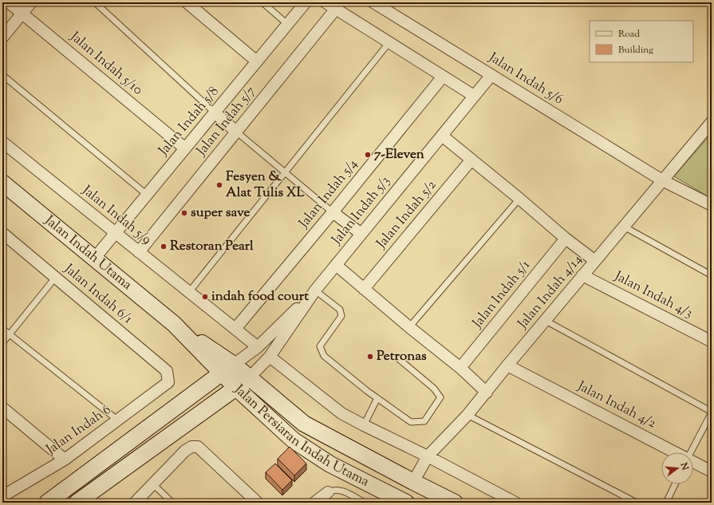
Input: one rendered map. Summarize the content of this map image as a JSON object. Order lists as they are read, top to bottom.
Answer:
{
  "streets": {
    "main road": ["Jalan Indah Utama", "Jalan Persiaran Indah Utama"],
    "street": [
      "Jalan Indah 5/10",
      "Jalan Indah 5/6",
      "Jalan Indah 5/8",
      "Jalan Indah 5/7",
      "Jalan Indah 5/4",
      "Jalan Indah 5/3",
      "Jalan Indah 5/2",
      "Jalan Indah 5/9",
      "Jalan Indah 4/14",
      "Jalan Indah 6/1",
      "Jalan Indah 5/1",
      "Jalan Indah 4/3",
      "Jalan Indah 4/2",
      "Jalan Indah 6"
    ]
  },
  "crossings": [
    ["Jalan Indah 5/10", "Jalan Indah 5/8"],
    ["Jalan Indah 5/6", "Jalan Indah 5/3"],
    ["Jalan Indah 5/6", "Jalan Indah 4/14"],
    ["Jalan Indah 5/8", "Jalan Indah 5/9"],
    ["Jalan Indah 5/8", "Jalan Indah Utama"],
    ["Jalan Indah 5/7", "Jalan Indah 5/9"],
    ["Jalan Indah 5/4", "Jalan Indah 5/9"],
    ["Jalan Indah 5/3", "Jalan Indah 5/9"],
    ["Jalan Indah 5/3", "Jalan Indah Utama"],
    ["Jalan Indah 5/3", "Jalan Persiaran Indah Utama"],
    ["Jalan Indah Utama", "Jalan Persiaran Indah Utama"],
    ["Jalan Indah 4/14", "Jalan Indah 4/3"],
    ["Jalan Indah 4/14", "Jalan Indah 4/2"],
    ["Jalan Indah 4/14", "Jalan Persiaran Indah Utama"],
    ["Jalan Indah 6/1", "Jalan Indah 6"]
  ],
  "places": [
    "7-Eleven",
    "Fesyen & Alat Tulis XL",
    "super save",
    "Restoran Pearl",
    "indah food court",
    "Petronas"
  ],
  "legend": ["Road", "Building"],
  "north": "right"
}
